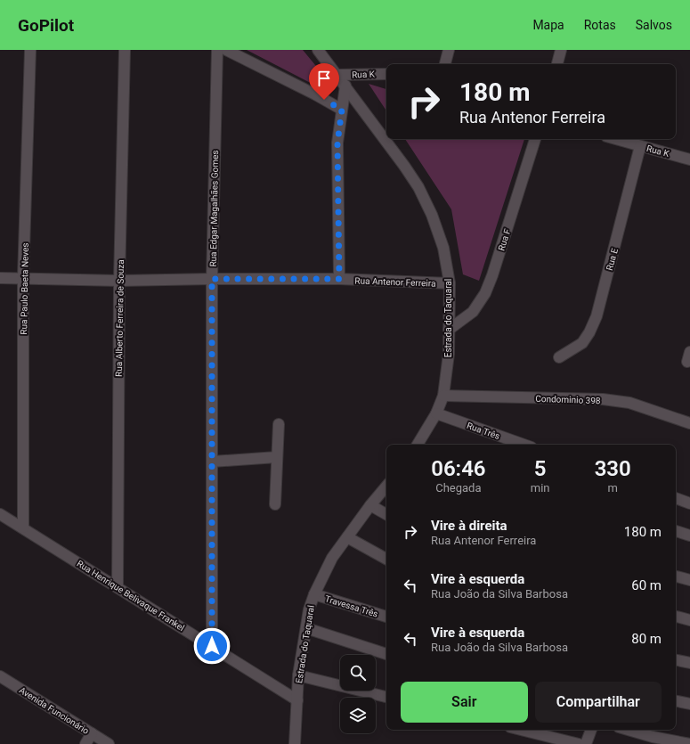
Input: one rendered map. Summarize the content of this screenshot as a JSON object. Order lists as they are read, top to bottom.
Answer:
{
  "streets": {
    "street": [
      "Rua K",
      "Rua Edgar Magalhães Gomes",
      "Rua F",
      "Rua E",
      "Rua Antenor Ferreira",
      "Rua Paulo Baeta Neves",
      "Rua Alberto Ferreira de Souza",
      "Estrada do Taquaral",
      "Condominio 398",
      "Rua Três",
      "Rua Henrique Belivaque Frankel",
      "Travessa Três",
      "Avenida Funcionário"
    ]
  },
  "crossings": [
    ["Rua K", "Rua E"],
    ["Rua K", "Estrada do Taquaral"],
    ["Rua Edgar Magalhães Gomes", "Rua Antenor Ferreira"],
    ["Rua Edgar Magalhães Gomes", "Rua Henrique Belivaque Frankel"],
    ["Rua F", "Estrada do Taquaral"],
    ["Rua Antenor Ferreira", "Rua Paulo Baeta Neves"],
    ["Rua Antenor Ferreira", "Rua Alberto Ferreira de Souza"],
    ["Rua Antenor Ferreira", "Estrada do Taquaral"],
    ["Rua Paulo Baeta Neves", "Rua Henrique Belivaque Frankel"],
    ["Rua Alberto Ferreira de Souza", "Rua Henrique Belivaque Frankel"],
    ["Estrada do Taquaral", "Condominio 398"],
    ["Estrada do Taquaral", "Rua Três"],
    ["Estrada do Taquaral", "Rua Henrique Belivaque Frankel"],
    ["Estrada do Taquaral", "Travessa Três"]
  ],
  "page": {
    "header": "GoPilot",
    "nav": ["Mapa", "Rotas", "Salvos"],
    "turn": ["180 m", "Rua Antenor Ferreira"],
    "eta": [
      "06:46",
      "Chegada",
      "5",
      "min",
      "330",
      "m"
    ],
    "list": [
      {
        "name": "Vire à direita",
        "note": "Rua Antenor Ferreira",
        "value": "180 m"
      },
      {
        "name": "Vire à esquerda",
        "note": "Rua João da Silva Barbosa",
        "value": "60 m"
      },
      {
        "name": "Vire à esquerda",
        "note": "Rua João da Silva Barbosa",
        "value": "80 m"
      }
    ],
    "buttons": ["Sair", "Compartilhar"]
  }
}
